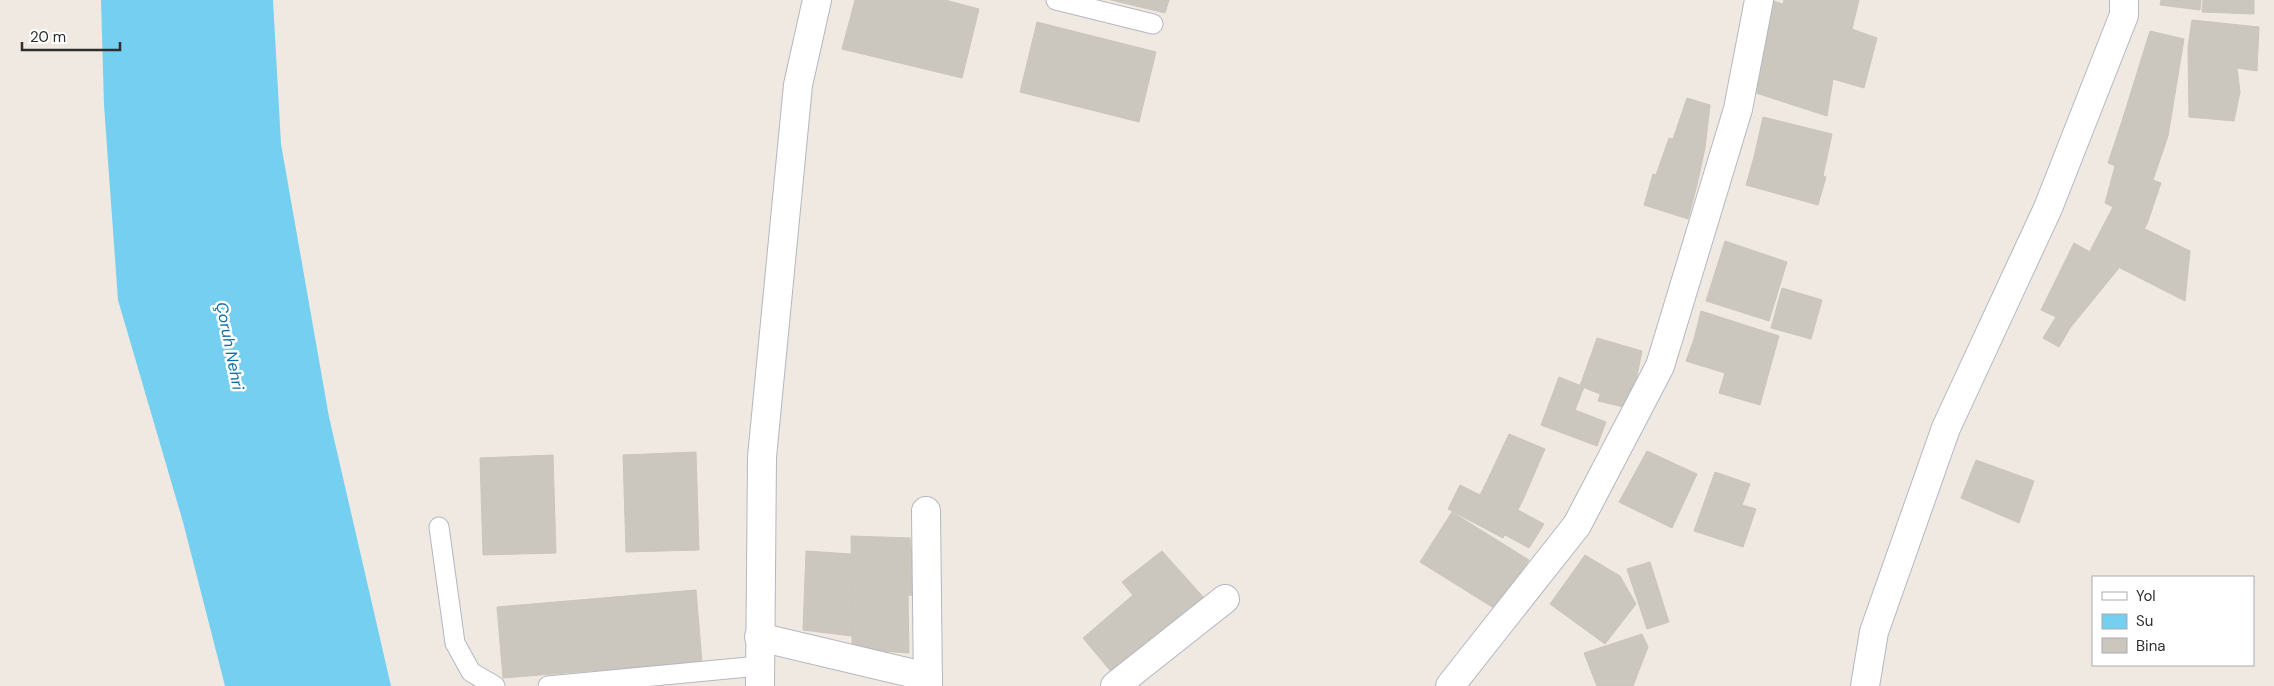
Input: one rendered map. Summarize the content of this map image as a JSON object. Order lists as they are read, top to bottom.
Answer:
{
  "water": ["Çoruh Nehri"],
  "legend": ["Yol", "Su", "Bina"],
  "scale_bar": "20 m"
}
